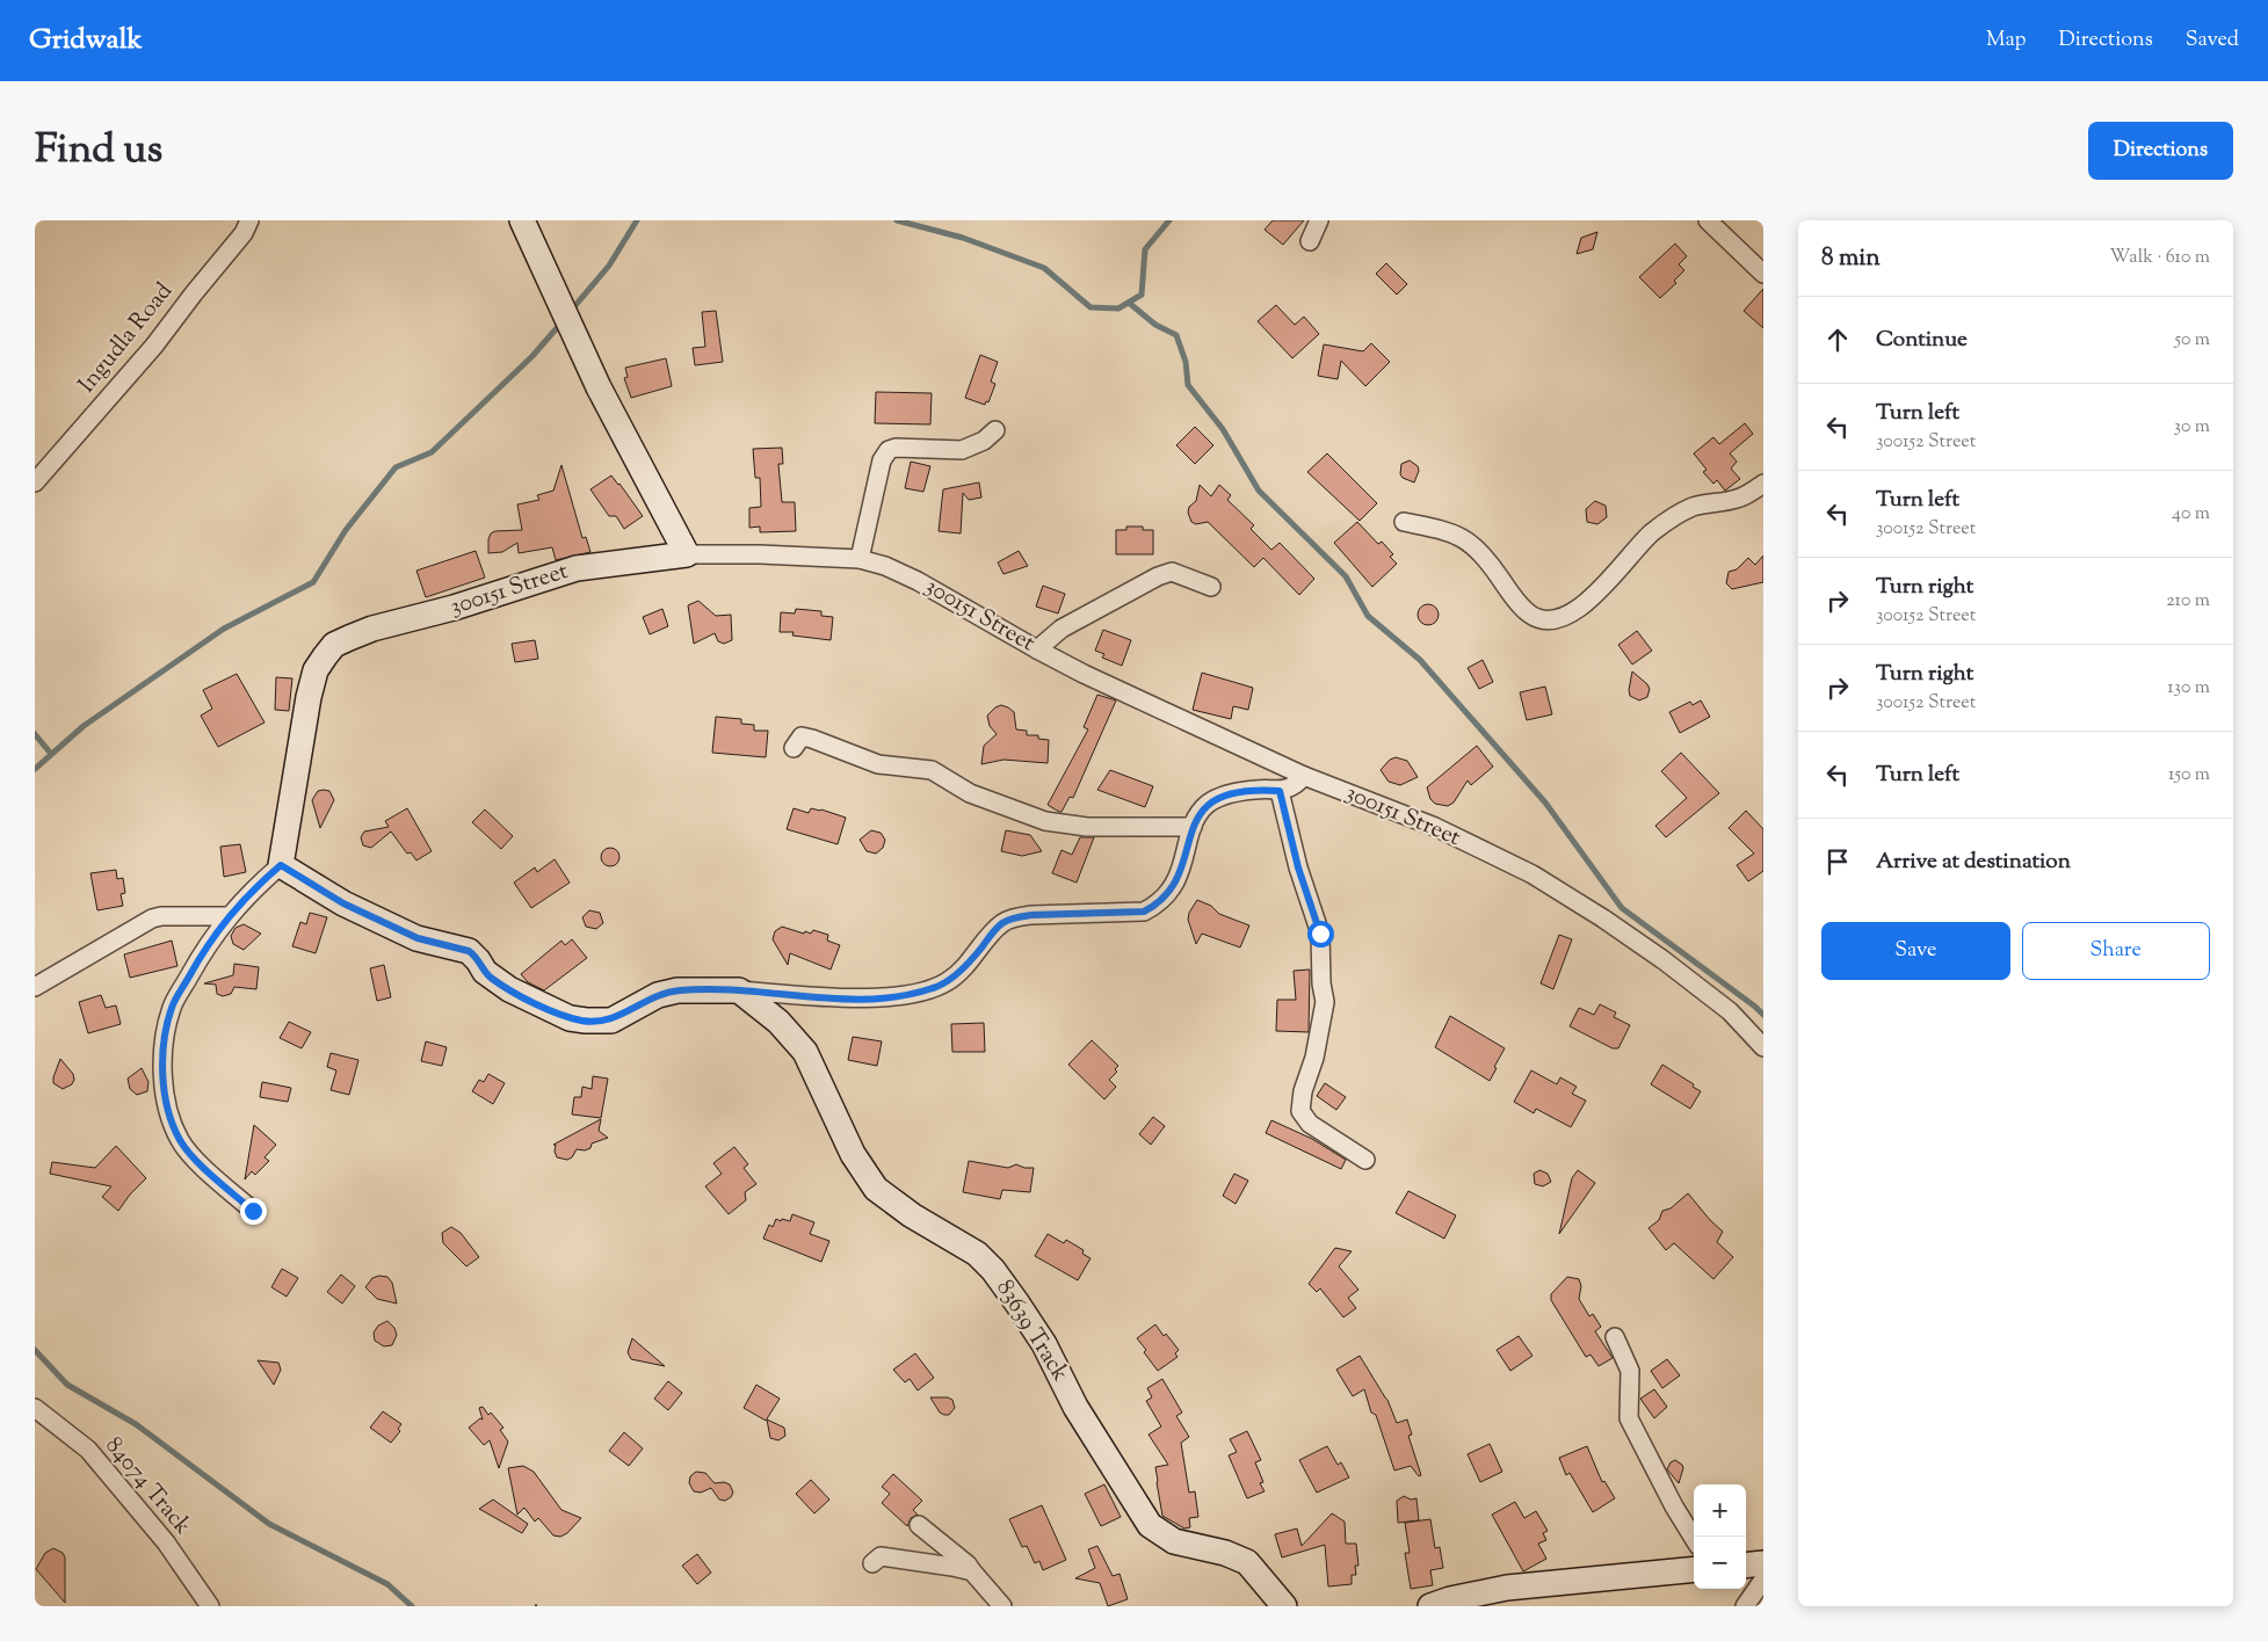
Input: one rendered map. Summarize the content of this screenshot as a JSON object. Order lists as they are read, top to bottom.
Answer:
{
  "streets": {
    "street": [
      "Ingudla Road",
      "300151 Street",
      "83639 Track",
      "84074 Track"
    ]
  },
  "page": {
    "header": "Gridwalk",
    "nav": ["Map", "Directions", "Saved"],
    "title": "Find us",
    "buttons": [
      "Directions",
      ["Save", "Share"]
    ],
    "heading": ["8 min", "Walk · 610 m"],
    "list": [
      ["Continue", "50 m"],
      ["Turn left", "300152 Street", "30 m"],
      ["Turn left", "300152 Street", "40 m"],
      ["Turn right", "300152 Street", "210 m"],
      ["Turn right", "300152 Street", "130 m"],
      ["Turn left", "150 m"],
      "Arrive at destination"
    ],
    "map_buttons": ["+", "−"]
  }
}
